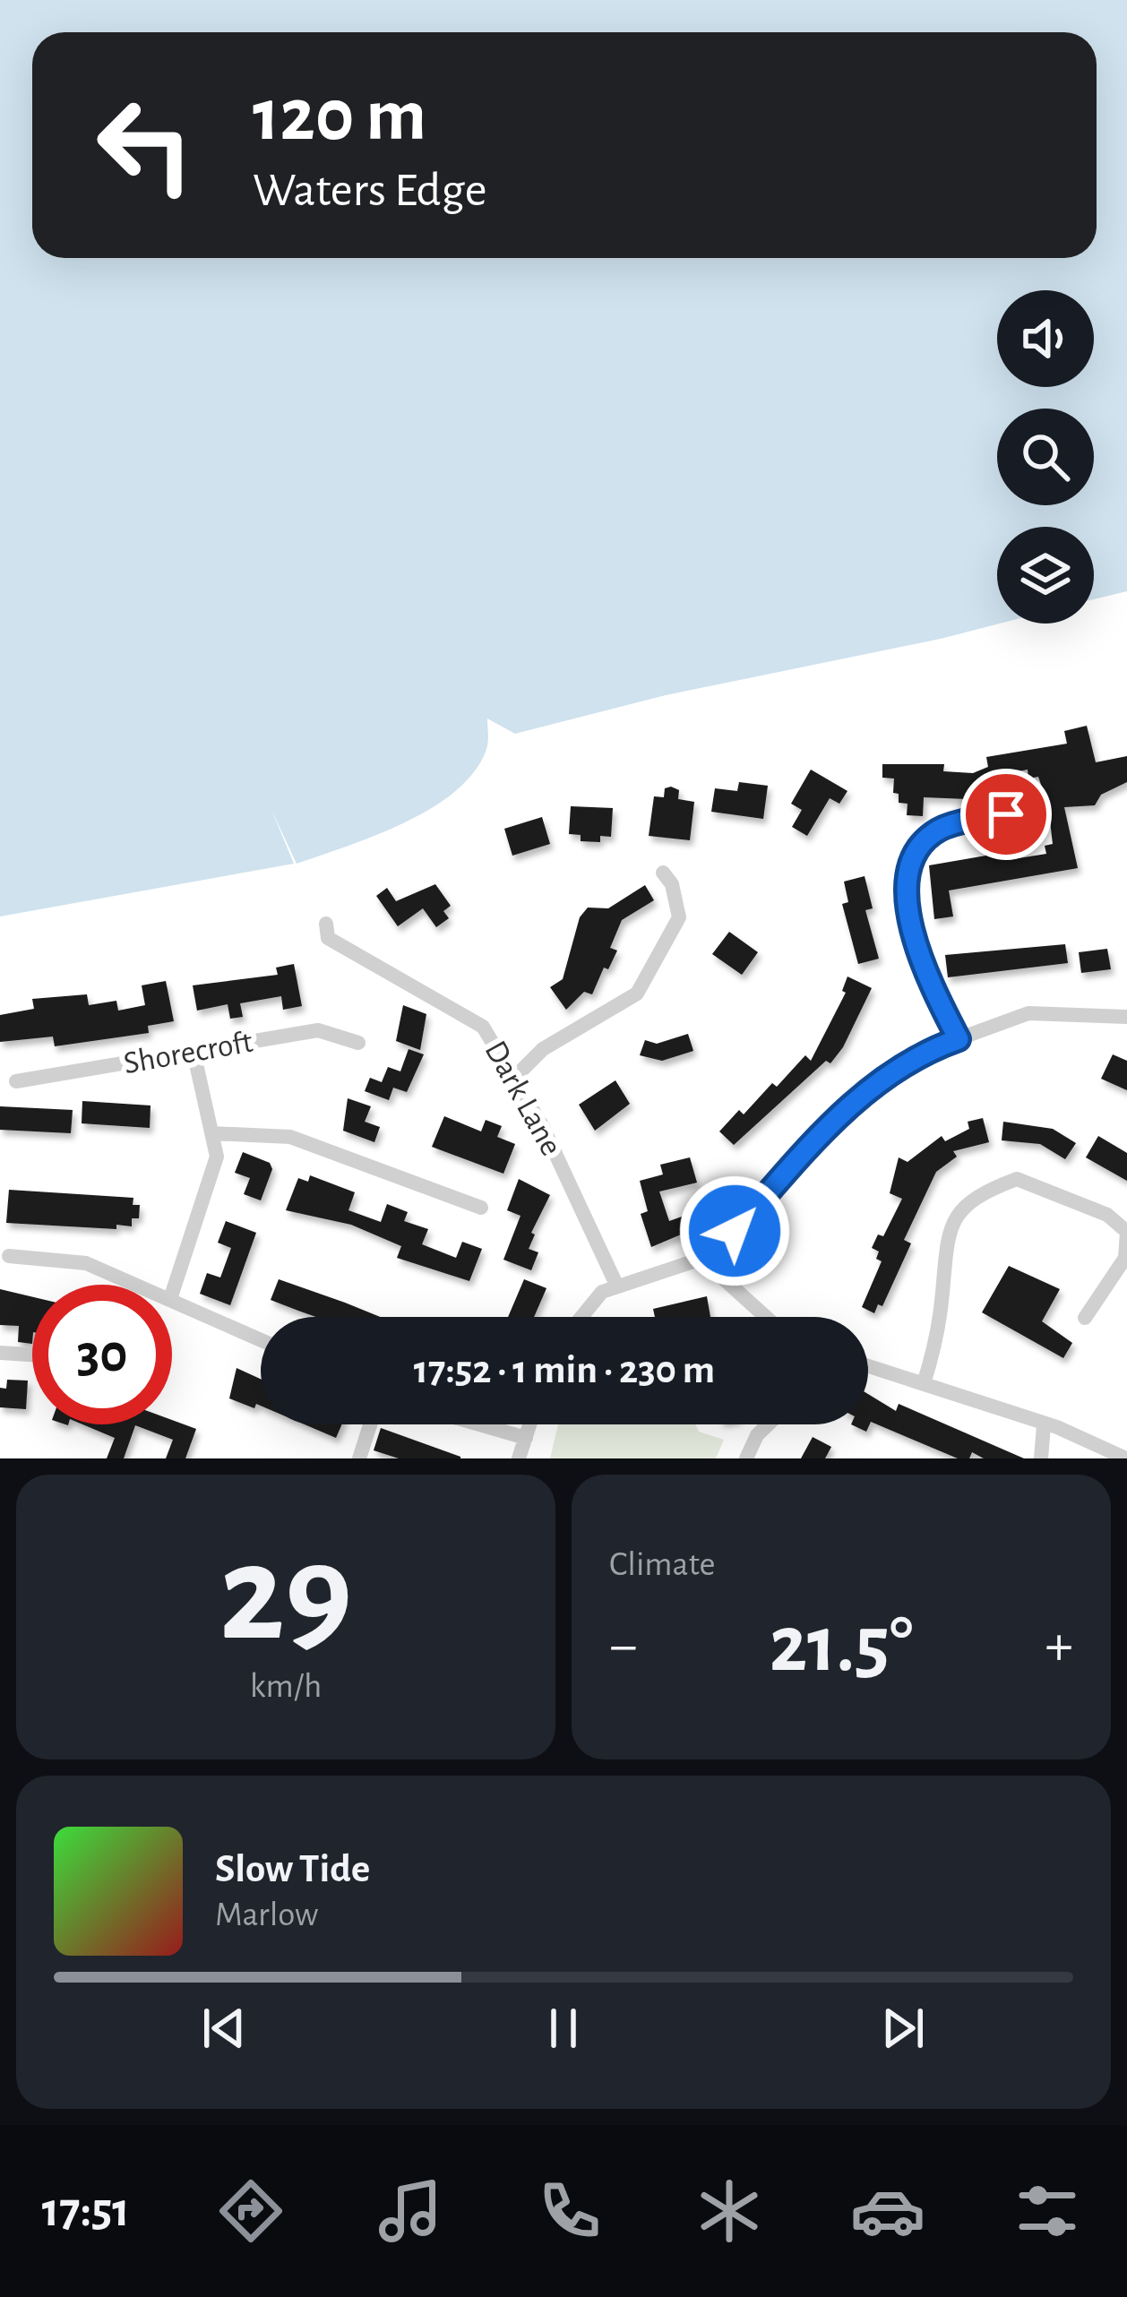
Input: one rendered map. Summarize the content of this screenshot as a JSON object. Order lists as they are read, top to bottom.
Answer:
{
  "streets": {
    "street": ["Shorecroft", "Dark Lane"]
  },
  "page": {
    "turn": ["120 m", "Waters Edge"],
    "limit": "30",
    "trip": "17:52 · 1 min · 230 m",
    "tile": [
      ["29", "km/h"],
      "Climate"
    ],
    "heat": ["−", "21.5°", "+"],
    "song": ["Slow Tide", "Marlow"],
    "tabs": "17:51"
  }
}
